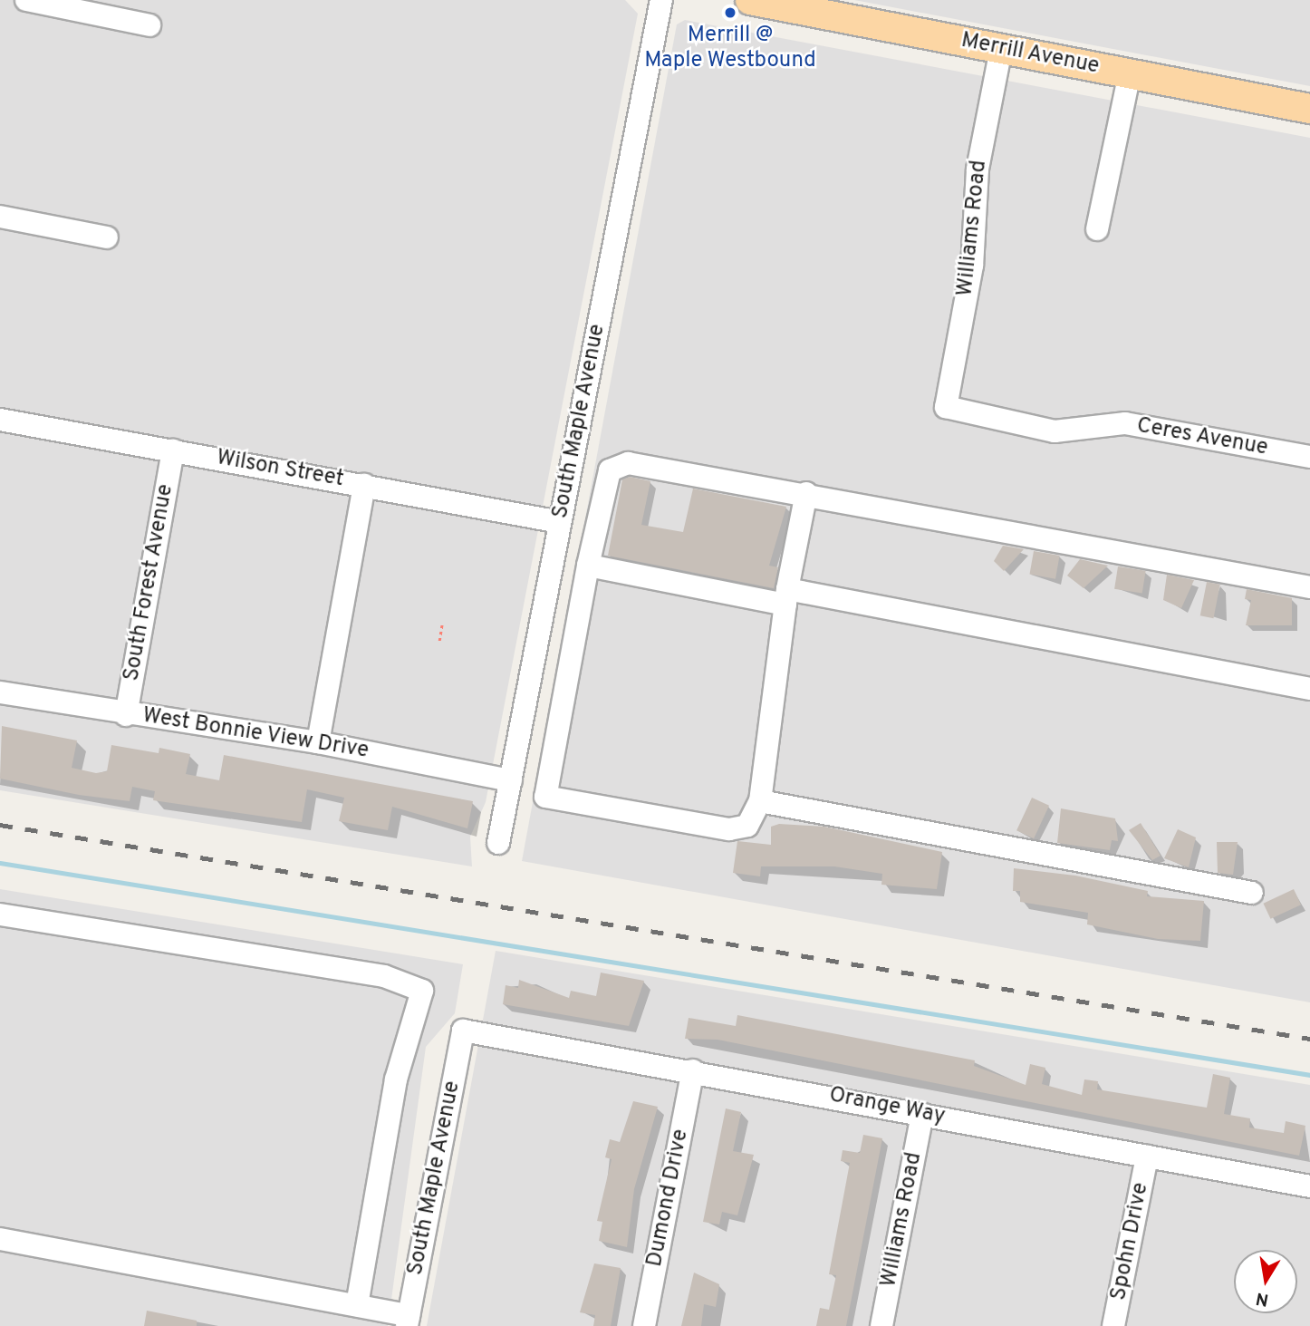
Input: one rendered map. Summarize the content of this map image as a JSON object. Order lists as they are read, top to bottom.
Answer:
{
  "streets": {
    "main road": ["Merrill Avenue"],
    "street": [
      "Williams Road",
      "South Maple Avenue",
      "Ceres Avenue",
      "Wilson Street",
      "South Forest Avenue",
      "West Bonnie View Drive",
      "Orange Way",
      "Dumond Drive",
      "Spohn Drive"
    ]
  },
  "crossings": [
    ["Merrill Avenue", "Williams Road"],
    ["Williams Road", "Ceres Avenue"],
    ["Williams Road", "Orange Way"],
    ["South Maple Avenue", "Wilson Street"],
    ["South Maple Avenue", "West Bonnie View Drive"],
    ["South Maple Avenue", "Orange Way"],
    ["Wilson Street", "South Forest Avenue"],
    ["South Forest Avenue", "West Bonnie View Drive"],
    ["Orange Way", "Dumond Drive"],
    ["Orange Way", "Spohn Drive"]
  ],
  "places": ["Merrill @ Maple Westbound"],
  "north": "bottom"
}
